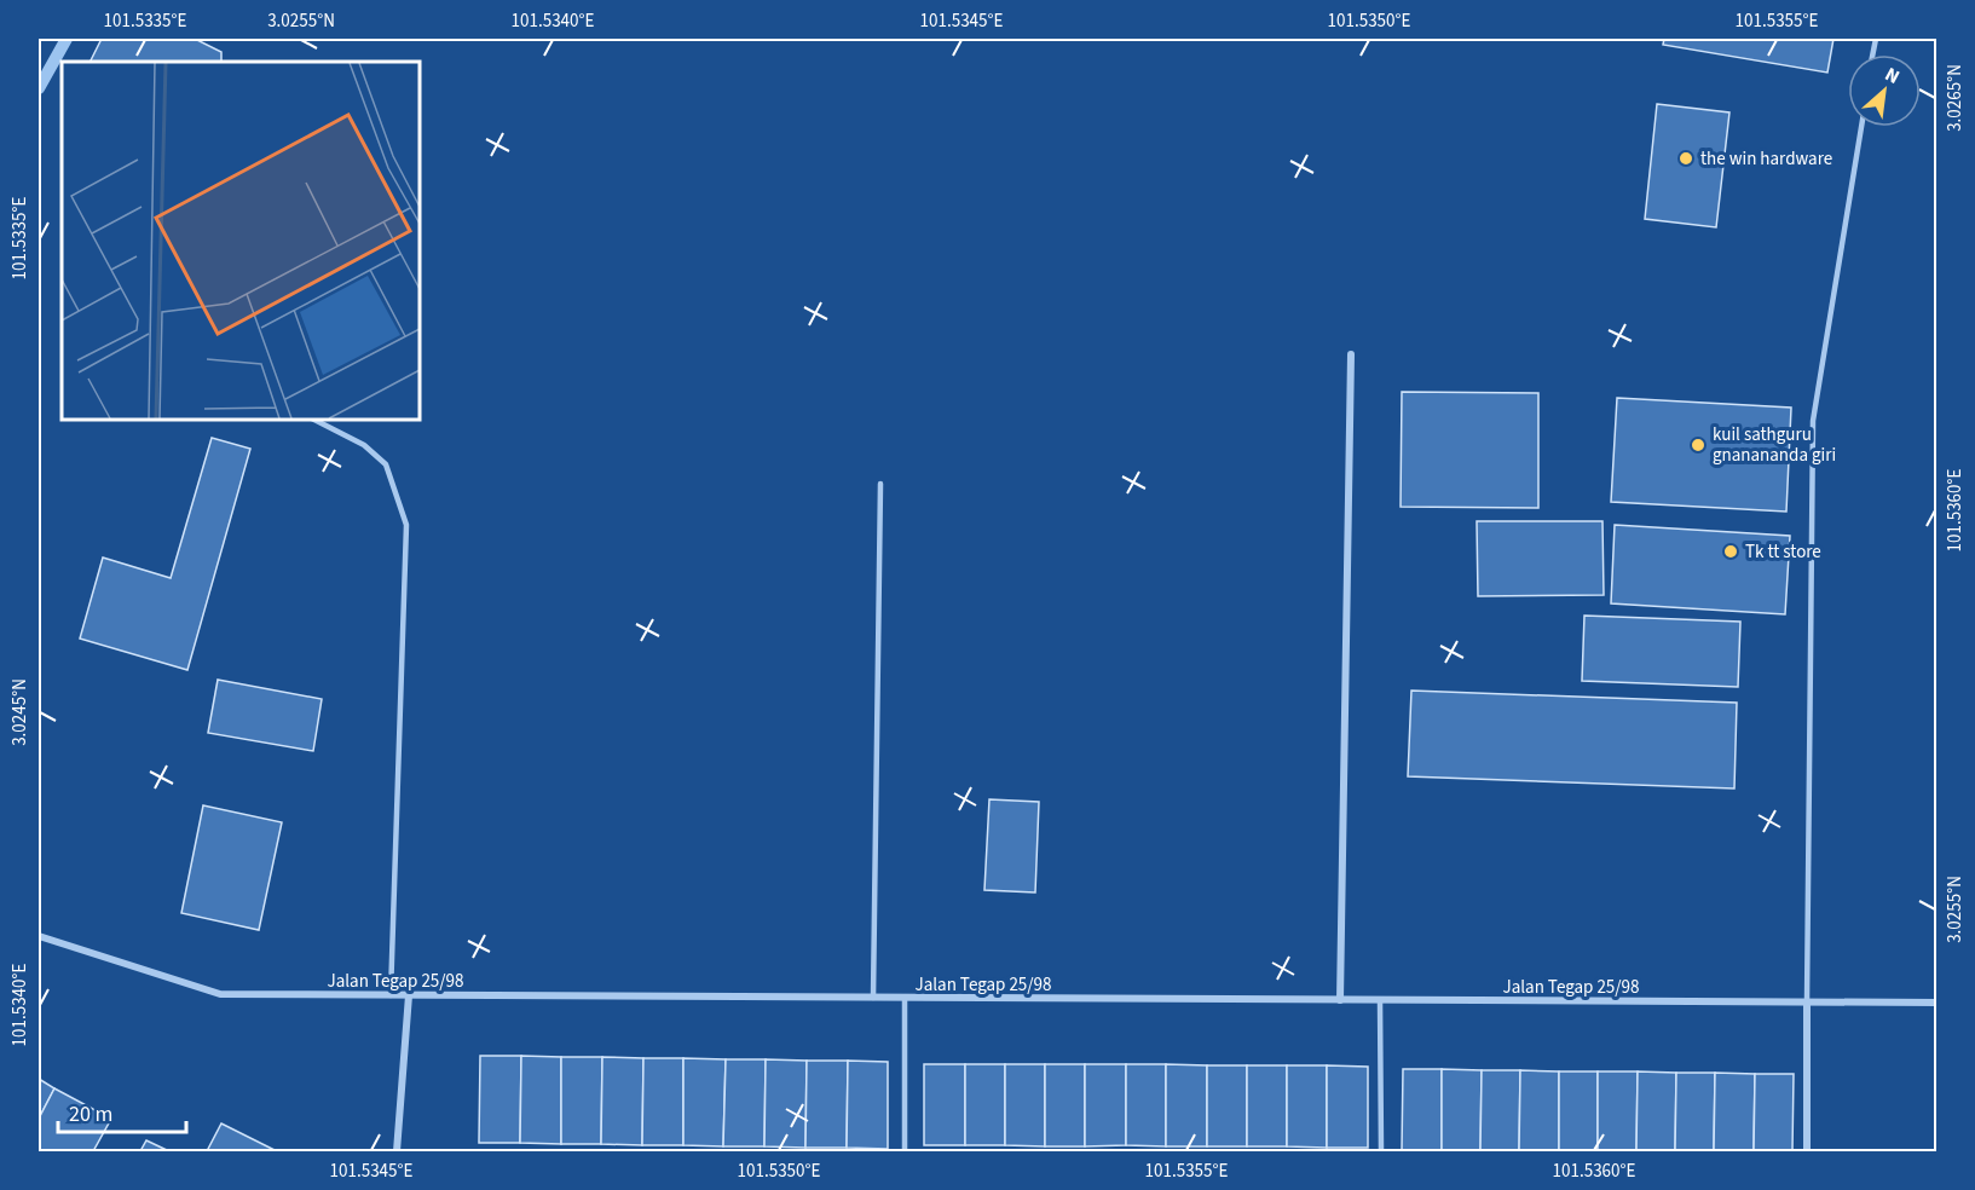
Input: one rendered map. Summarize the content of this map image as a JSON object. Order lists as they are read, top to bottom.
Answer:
{
  "streets": {
    "street": ["Jalan Tegap 25/98"]
  },
  "places": ["the win hardware", "kuil sathguru gnanananda giri", "Tk tt store"],
  "scale_bar": "20 m",
  "north": "top right",
  "coordinates": [
    "101.5335°E",
    "3.0255°N",
    "101.5340°E",
    "101.5345°E",
    "101.5350°E",
    "101.5355°E",
    "3.0265°N",
    "101.5360°E",
    "3.0245°N"
  ]
}
